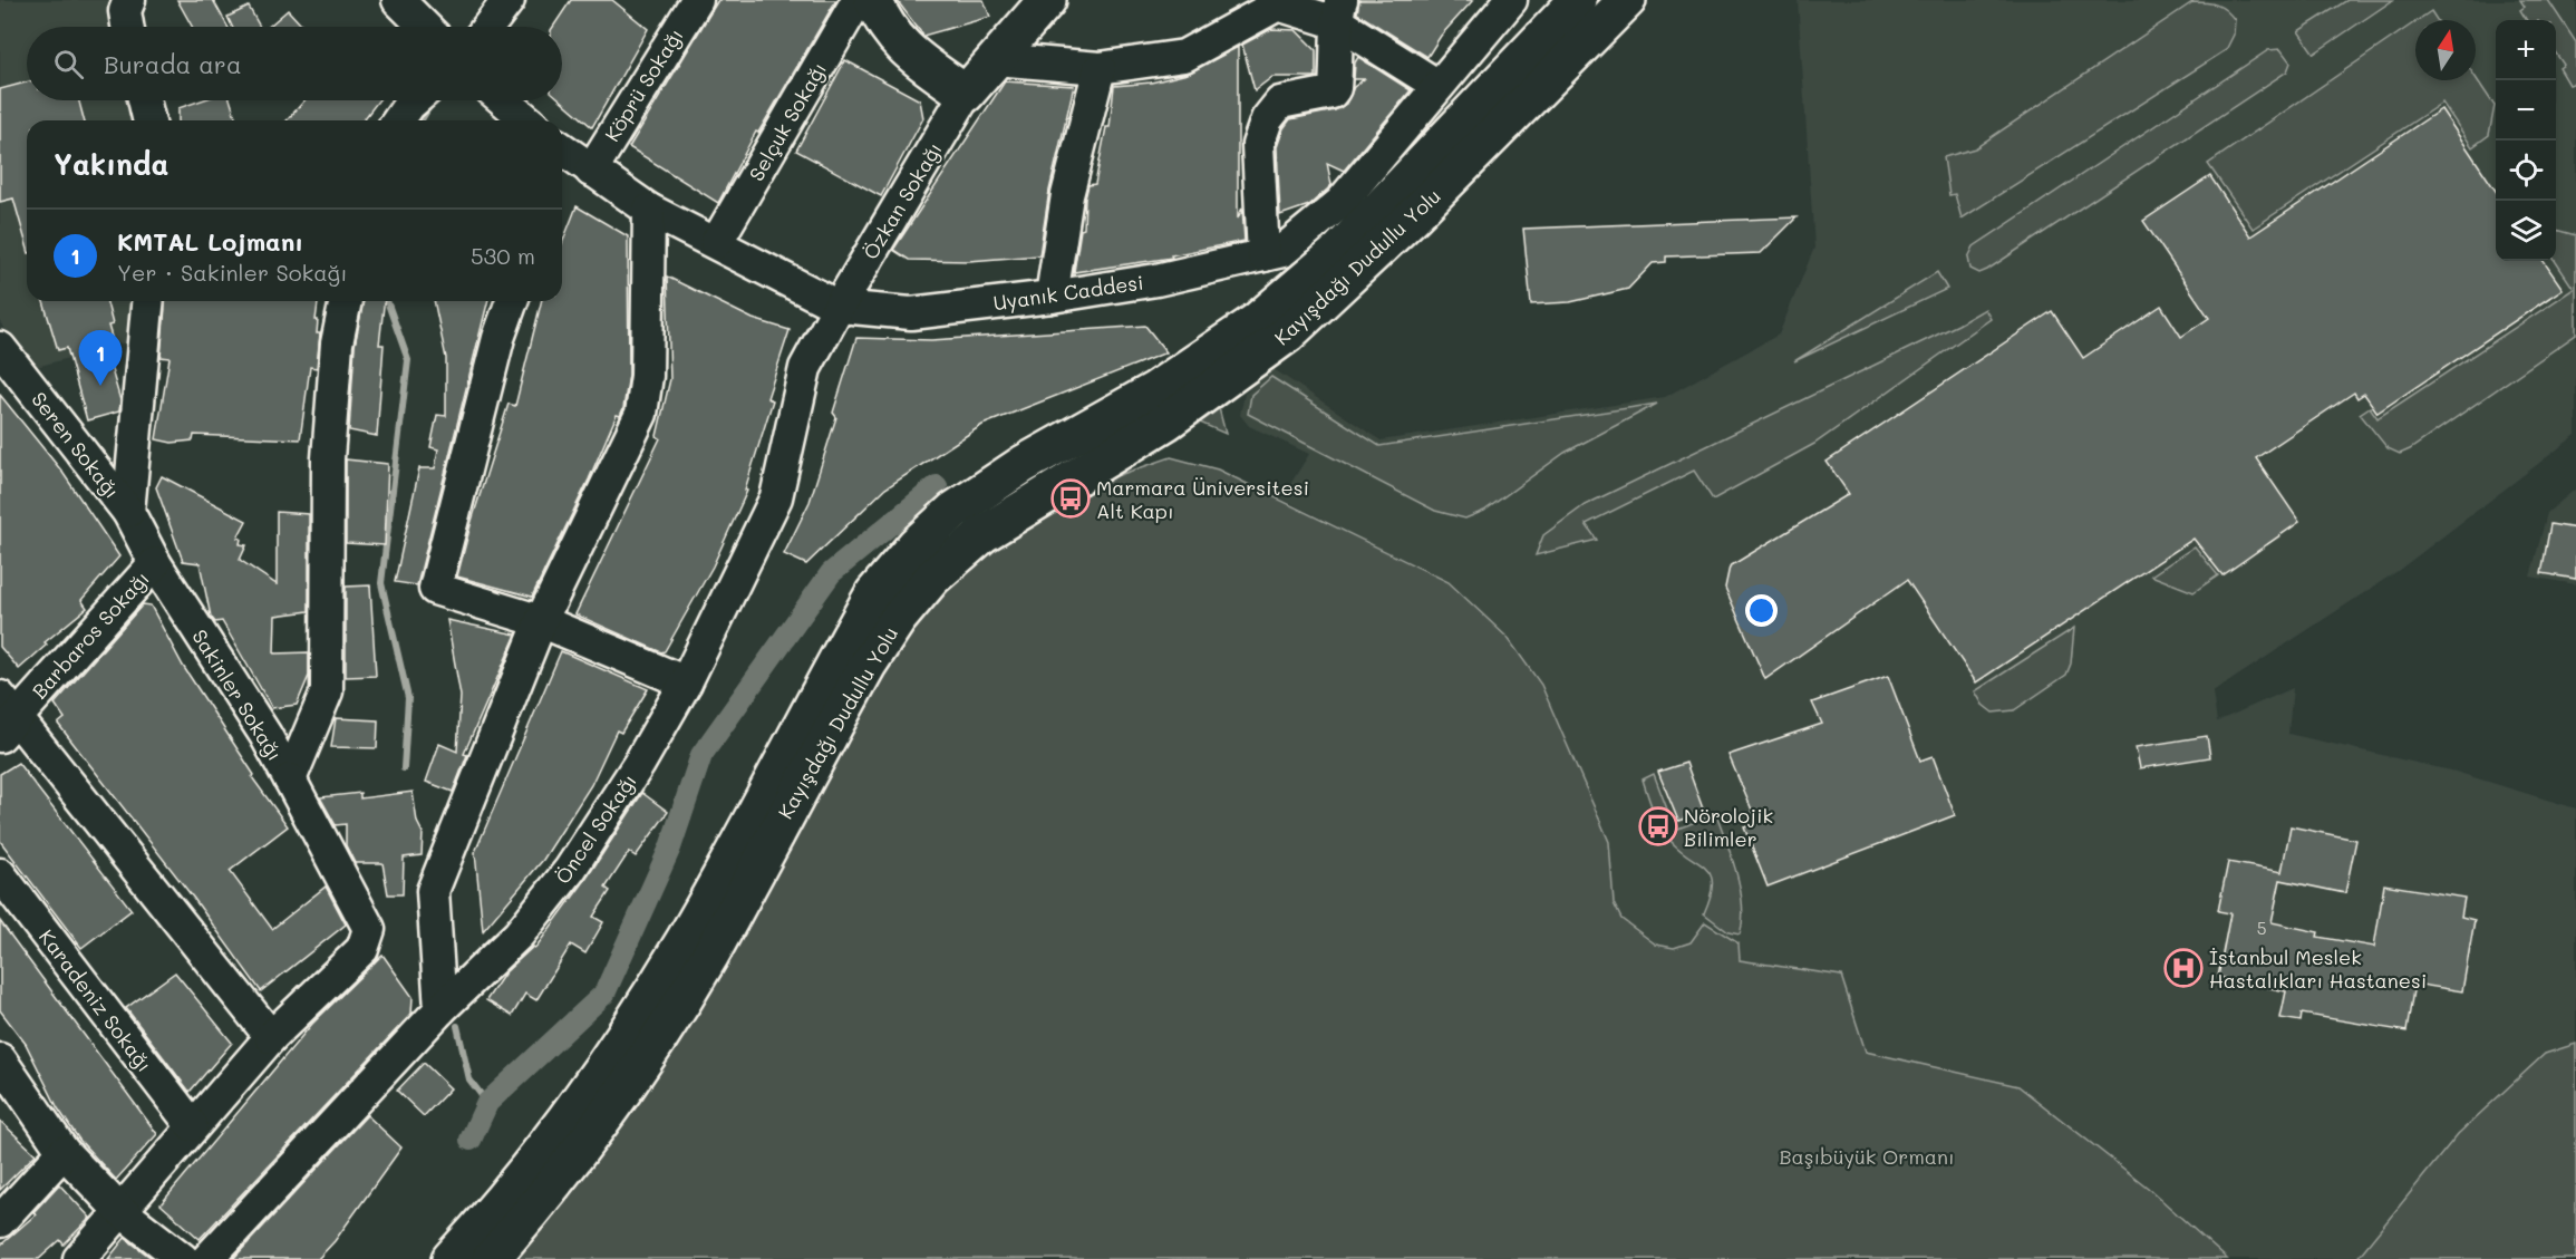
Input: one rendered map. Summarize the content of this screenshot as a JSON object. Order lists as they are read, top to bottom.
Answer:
{
  "streets": {
    "main road": ["Kayışdağı Dudullu Yolu"],
    "street": [
      "Köprü Sokağı",
      "Selçuk Sokağı",
      "Özkan Sokağı",
      "Uyanık Caddesi",
      "Seren Sokağı",
      "Barbaros Sokağı",
      "Sakinler Sokağı",
      "Öncel Sokağı",
      "Karadeniz Sokağı"
    ]
  },
  "crossings": [
    ["Köprü Sokağı", "Uyanık Caddesi"],
    ["Selçuk Sokağı", "Uyanık Caddesi"],
    ["Özkan Sokağı", "Uyanık Caddesi"],
    ["Özkan Sokağı", "Öncel Sokağı"],
    ["Uyanık Caddesi", "Öncel Sokağı"],
    ["Seren Sokağı", "Sakinler Sokağı"],
    ["Barbaros Sokağı", "Sakinler Sokağı"]
  ],
  "parks": ["Başıbüyük Ormanı"],
  "places": {
    "bus stop": ["Marmara Üniversitesi Alt Kapı", "Nörolojik Bilimler"],
    "hospital": ["İstanbul Meslek Hastalıkları Hastanesi"]
  },
  "house_numbers": ["5"],
  "north": "top",
  "page": {
    "map_buttons": ["+", "−"],
    "search": "Burada ara",
    "heading": "Yakında",
    "list": [
      {
        "mark": "1",
        "name": "KMTAL Lojmanı",
        "note": "Yer · Sakinler Sokağı",
        "value": "530 m"
      }
    ],
    "pins": "1"
  }
}
